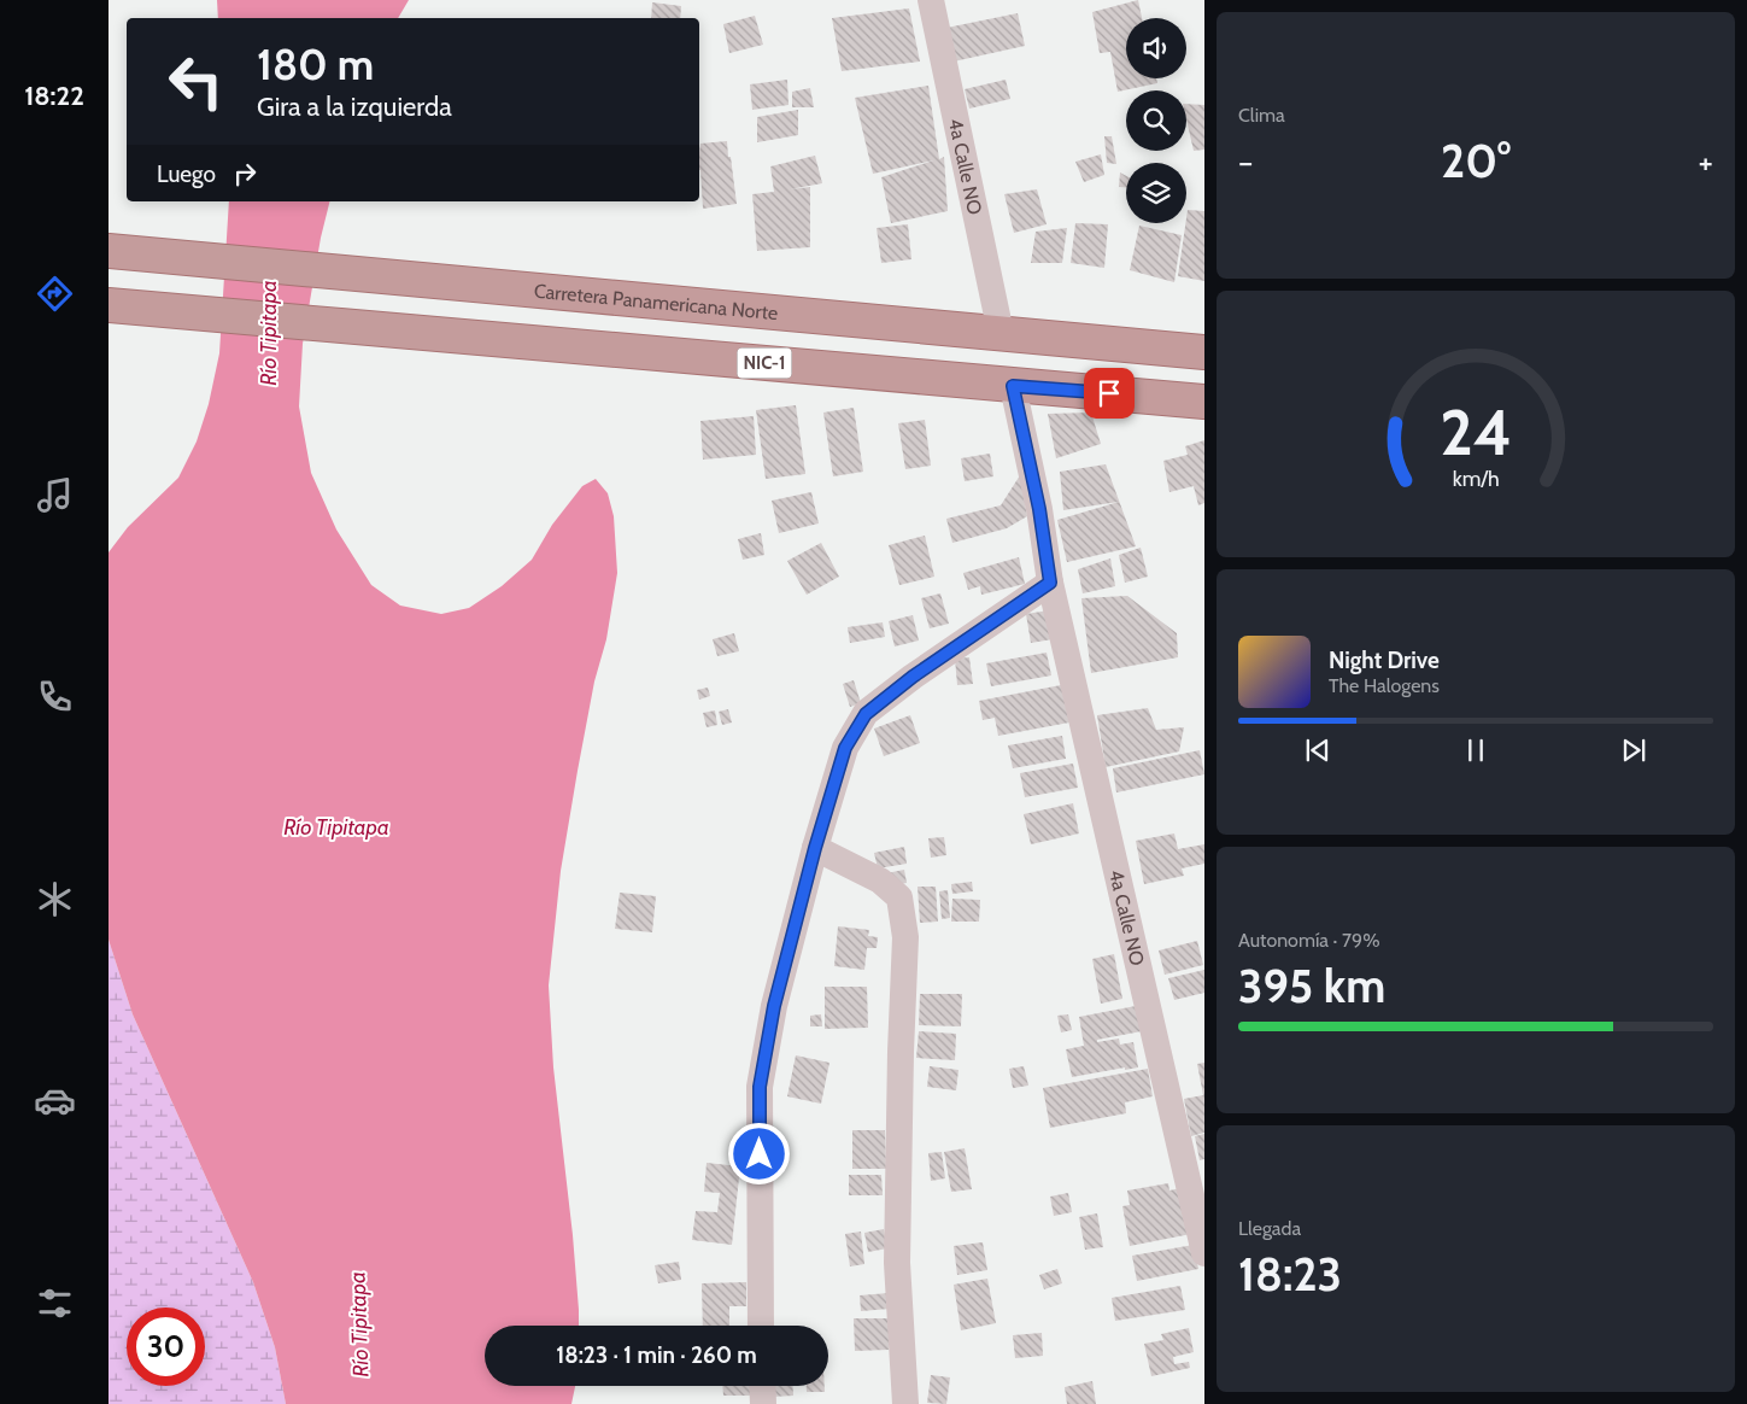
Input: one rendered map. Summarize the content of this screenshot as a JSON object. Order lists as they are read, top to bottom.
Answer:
{
  "streets": {
    "highway": ["Carretera Panamericana Norte", "NIC-1"],
    "street": ["4a Calle NO"]
  },
  "crossings": [
    ["4a Calle NO", "Carretera Panamericana Norte"],
    ["4a Calle NO", "NIC-1"]
  ],
  "water": ["Río Tipitapa"],
  "page": {
    "tabs": "18:22",
    "tile": [
      "Clima",
      ["Autonomía · 79%", "395 km"],
      ["Llegada", "18:23"]
    ],
    "turn": ["180 m", "Gira a la izquierda"],
    "heat": ["−", "20°", "+"],
    "then": "Luego",
    "song": ["Night Drive", "The Halogens"],
    "limit": "30",
    "trip": "18:23 · 1 min · 260 m",
    "gauge": ["24", "km/h"]
  }
}
